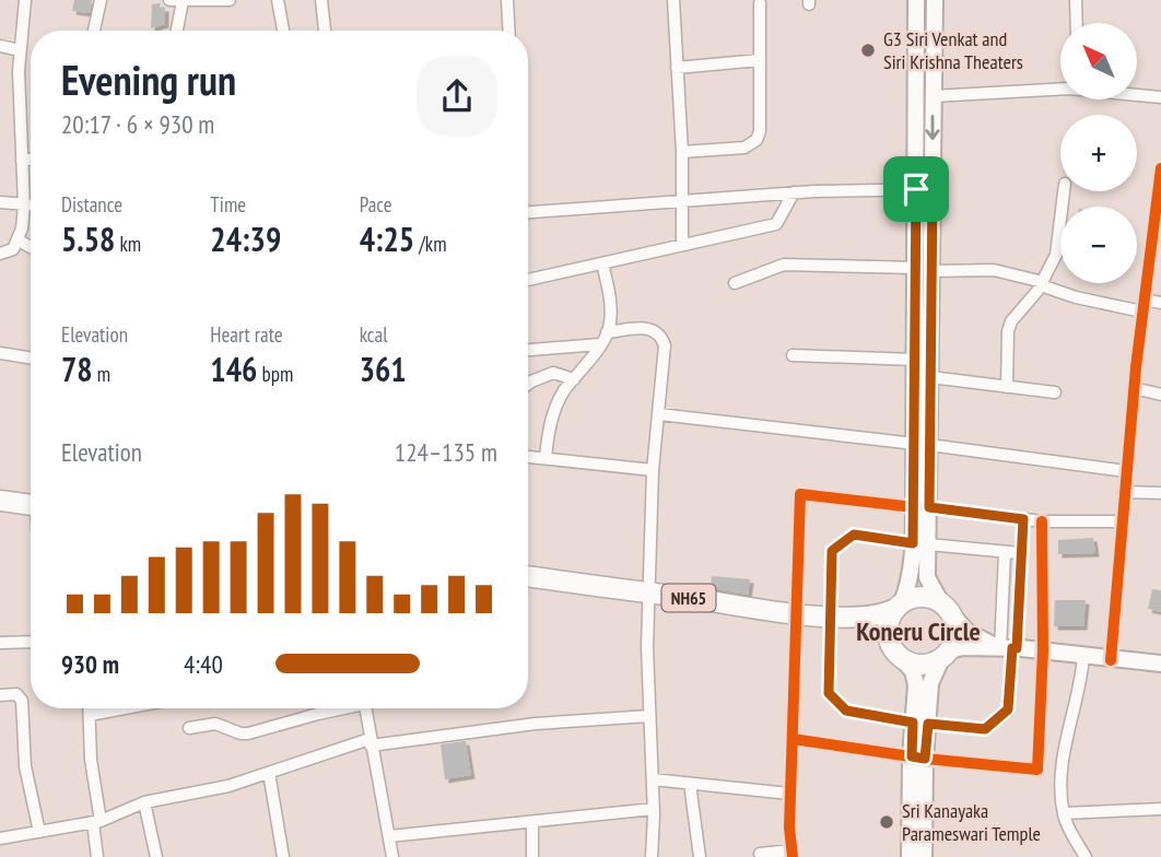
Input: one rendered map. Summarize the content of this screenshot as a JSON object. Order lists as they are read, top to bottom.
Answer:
{
  "streets": {
    "highway": ["NH65"]
  },
  "districts": ["Koneru Circle"],
  "places": ["G3 Siri Venkat and Siri Krishna Theaters", "Sri Kanayaka Parameswari Temple"],
  "north": "top left",
  "page": {
    "map_buttons": ["+", "−"],
    "heading": ["Evening run", "20:17 · 6 × 930 m"],
    "stats": [
      ["Distance", "5.58 km"],
      ["Time", "24:39"],
      ["Pace", "4:25 /km"],
      ["Elevation", "78 m"],
      ["Heart rate", "146 bpm"],
      ["kcal", "361"]
    ],
    "chart": ["Elevation", "124–135 m"],
    "list": [
      {
        "name": "930 m",
        "note": "4:40"
      }
    ]
  }
}
